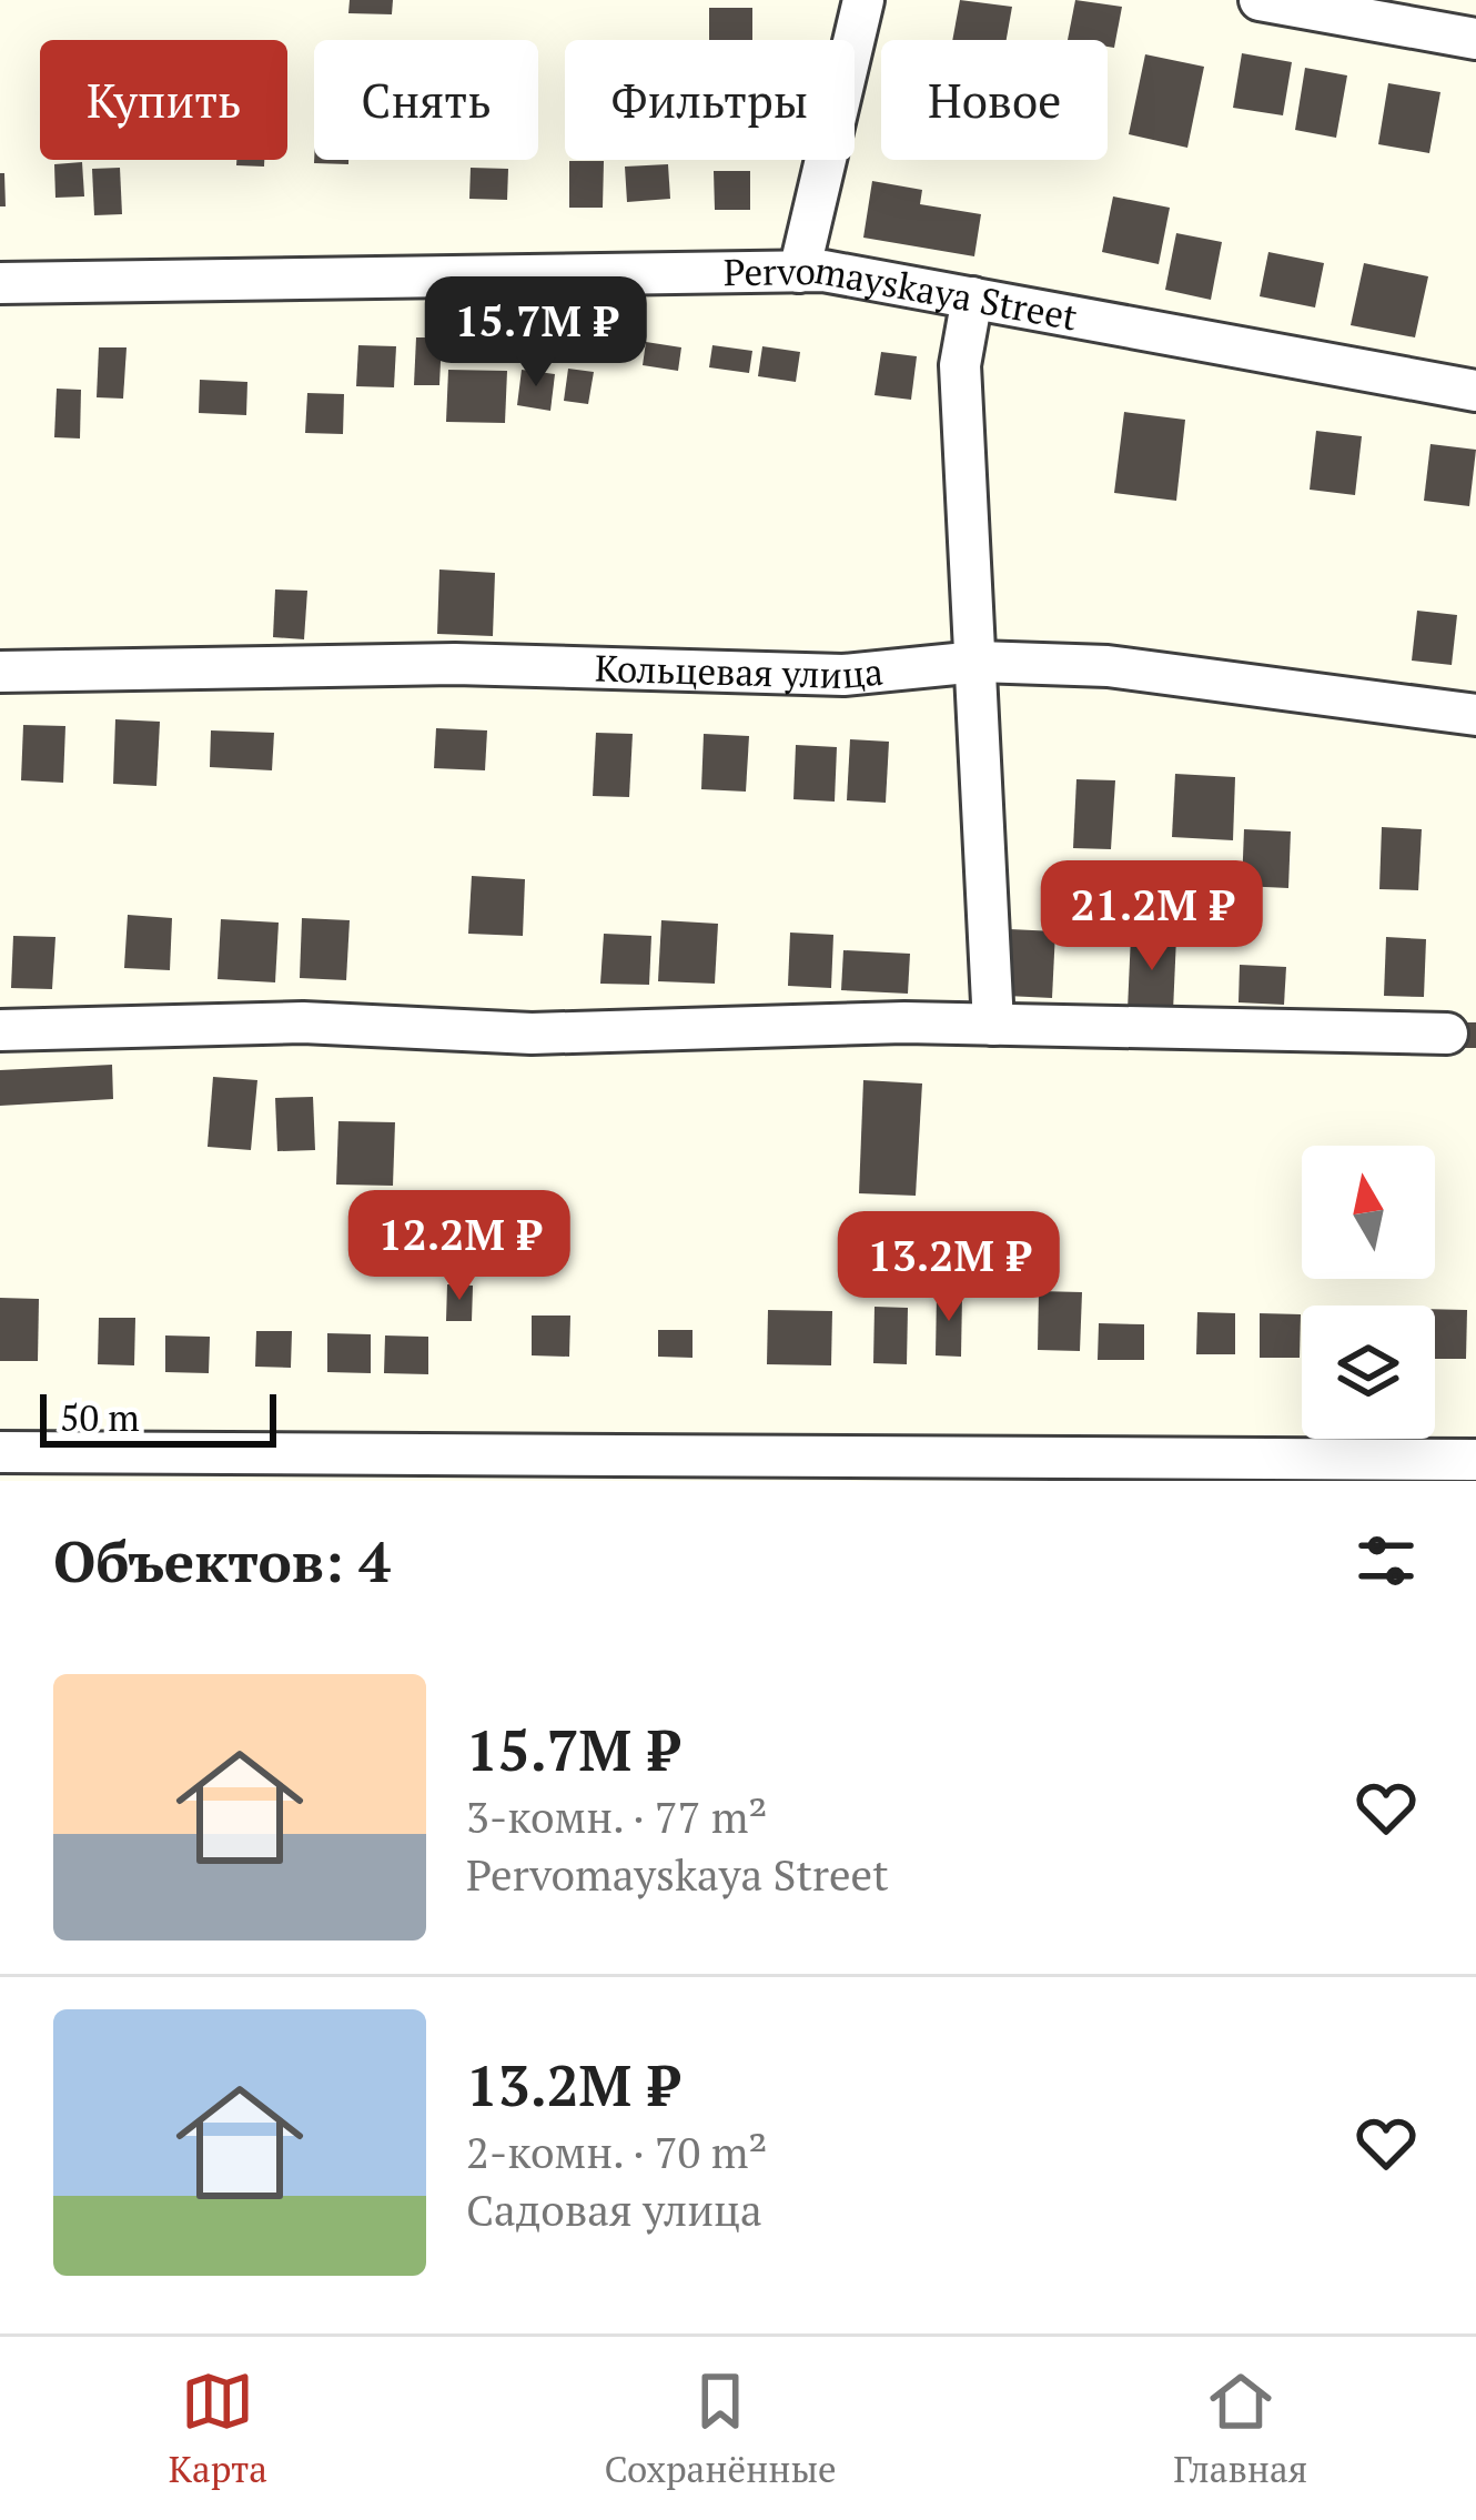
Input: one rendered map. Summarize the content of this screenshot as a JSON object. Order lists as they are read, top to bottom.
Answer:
{
  "streets": {
    "street": ["Pervomayskaya Street", "Кольцевая улица"]
  },
  "scale_bar": "50 m",
  "north": "top",
  "page": {
    "chip": [
      "Купить",
      "Снять",
      "Фильтры",
      "Новое"
    ],
    "price": [
      "15.7M ₽",
      "21.2M ₽",
      "12.2M ₽",
      "13.2M ₽"
    ],
    "scale": "50 m",
    "heading": "Объектов: 4",
    "list": [
      {
        "name": "15.7M ₽",
        "note": "3-комн. · 77 m² · Pervomayskaya Street"
      },
      {
        "name": "13.2M ₽",
        "note": "2-комн. · 70 m² · Садовая улица"
      }
    ],
    "tabs": ["Карта", "Сохранённые", "Главная"]
  }
}
